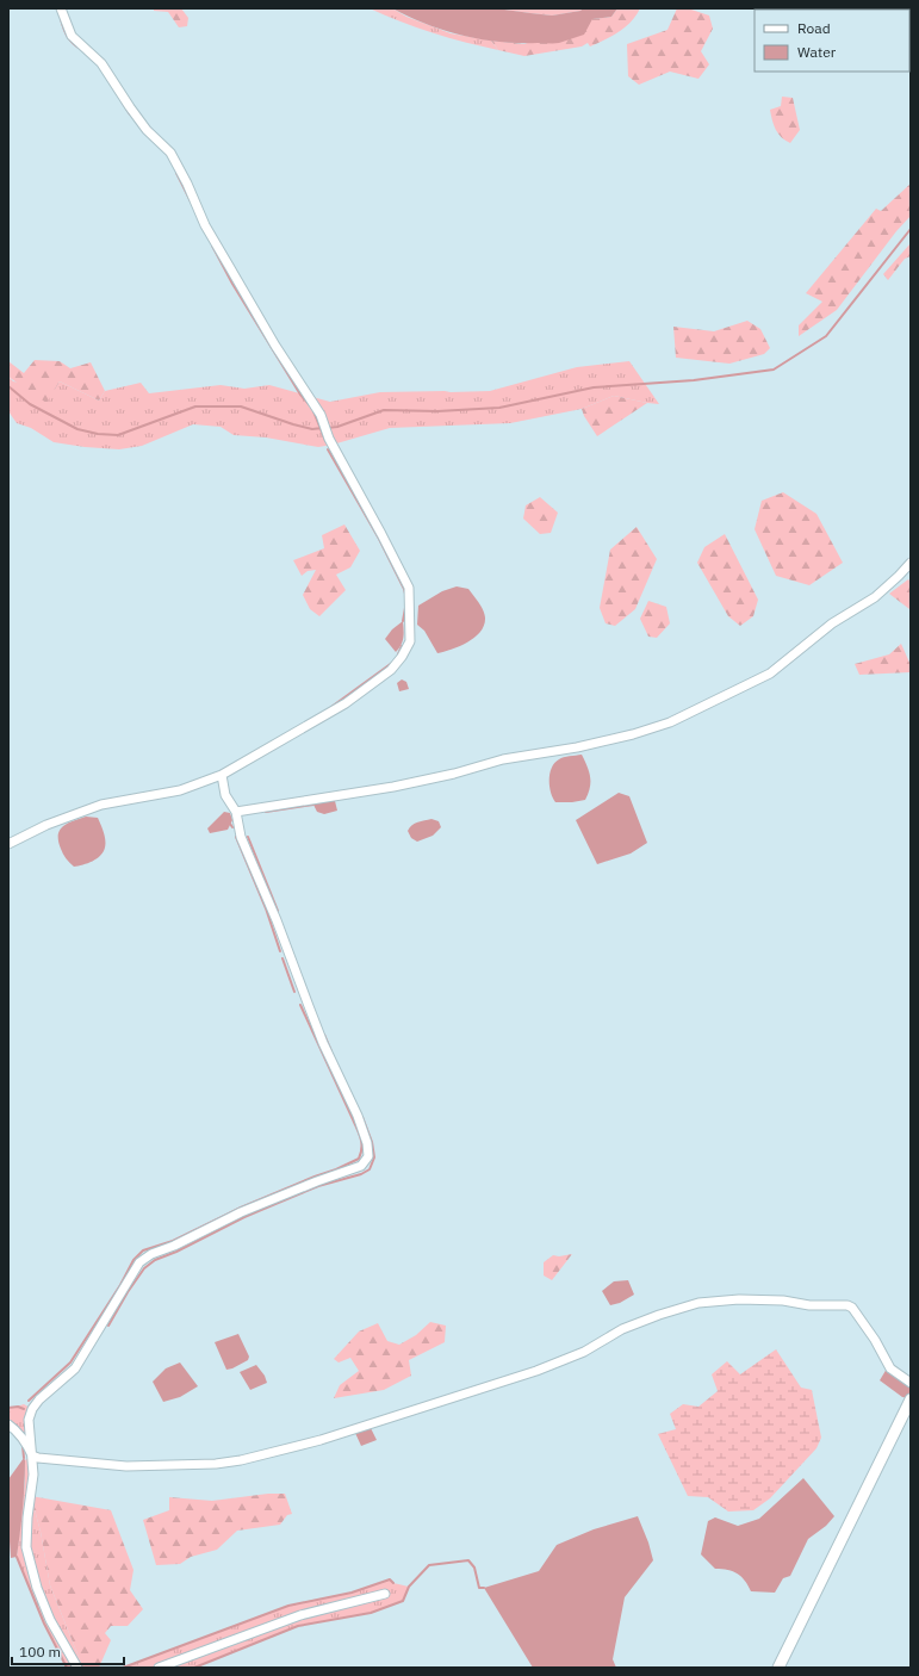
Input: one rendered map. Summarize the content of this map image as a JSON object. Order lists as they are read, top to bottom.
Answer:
{
  "legend": ["Road", "Water"],
  "scale_bar": "100 m"
}
